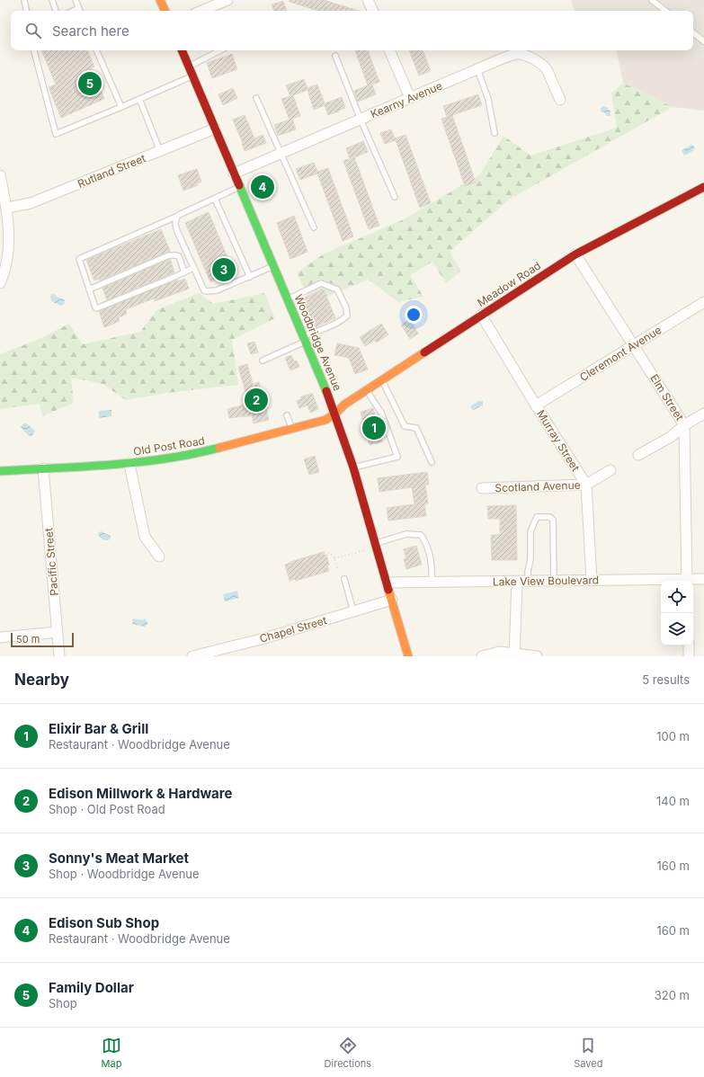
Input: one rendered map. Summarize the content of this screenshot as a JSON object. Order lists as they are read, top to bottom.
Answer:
{
  "streets": {
    "street": [
      "Kearny Avenue",
      "Rutland Street",
      "Meadow Road",
      "Woodbridge Avenue",
      "Cleremont Avenue",
      "Elm Street",
      "Murray Street",
      "Old Post Road",
      "Scotland Avenue",
      "Pacific Street",
      "Lake View Boulevard",
      "Chapel Street"
    ]
  },
  "crossings": [
    ["Kearny Avenue", "Woodbridge Avenue"],
    ["Rutland Street", "Woodbridge Avenue"],
    ["Meadow Road", "Woodbridge Avenue"],
    ["Meadow Road", "Elm Street"],
    ["Meadow Road", "Murray Street"],
    ["Meadow Road", "Old Post Road"],
    ["Woodbridge Avenue", "Old Post Road"],
    ["Woodbridge Avenue", "Lake View Boulevard"],
    ["Woodbridge Avenue", "Chapel Street"],
    ["Cleremont Avenue", "Elm Street"],
    ["Cleremont Avenue", "Murray Street"],
    ["Elm Street", "Lake View Boulevard"],
    ["Murray Street", "Scotland Avenue"],
    ["Murray Street", "Lake View Boulevard"],
    ["Old Post Road", "Pacific Street"]
  ],
  "scale_bar": "50 m",
  "page": {
    "search": "Search here",
    "pins": [
      "5",
      "4",
      "3",
      "2",
      "1"
    ],
    "scale": "50 m",
    "heading": ["Nearby", "5 results"],
    "list": [
      {
        "mark": "1",
        "name": "Elixir Bar & Grill",
        "note": "Restaurant · Woodbridge Avenue",
        "value": "100 m"
      },
      {
        "mark": "2",
        "name": "Edison Millwork & Hardware",
        "note": "Shop · Old Post Road",
        "value": "140 m"
      },
      {
        "mark": "3",
        "name": "Sonny's Meat Market",
        "note": "Shop · Woodbridge Avenue",
        "value": "160 m"
      },
      {
        "mark": "4",
        "name": "Edison Sub Shop",
        "note": "Restaurant · Woodbridge Avenue",
        "value": "160 m"
      },
      {
        "mark": "5",
        "name": "Family Dollar",
        "note": "Shop",
        "value": "320 m"
      }
    ],
    "nav": ["Map", "Directions", "Saved"]
  }
}
